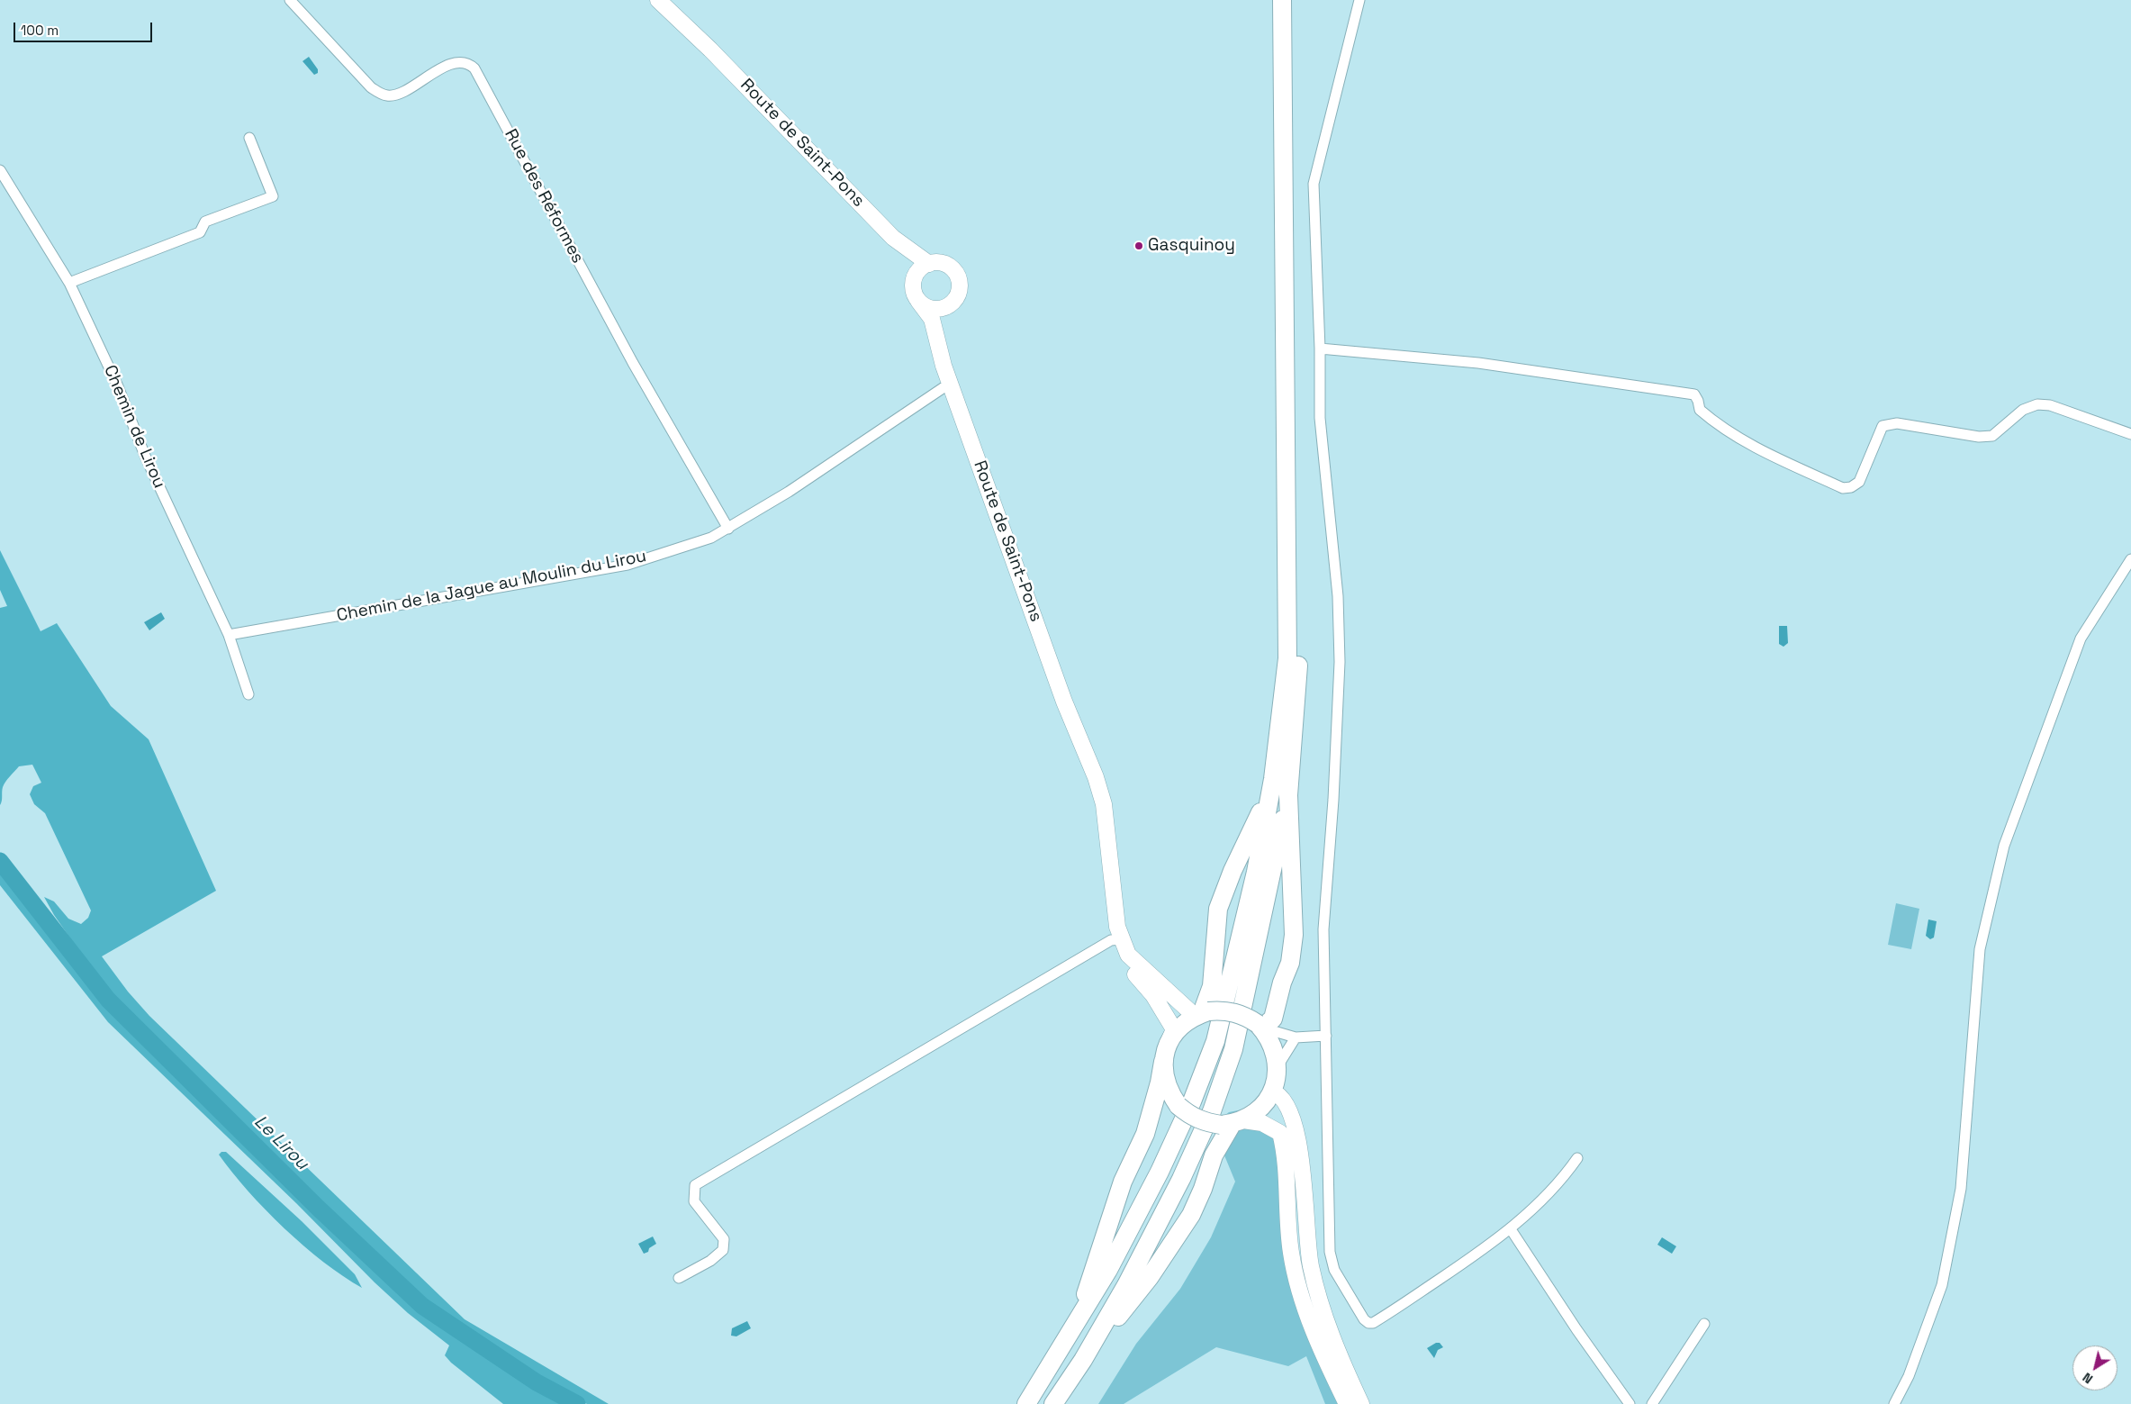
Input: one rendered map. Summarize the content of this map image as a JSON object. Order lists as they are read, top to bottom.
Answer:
{
  "streets": {
    "main road": ["Route de Saint-Pons"],
    "street": ["Rue des Réformes", "Chemin de Lirou", "Chemin de la Jague au Moulin du Lirou"]
  },
  "crossings": [
    ["Route de Saint-Pons", "Chemin de la Jague au Moulin du Lirou"],
    ["Rue des Réformes", "Chemin de la Jague au Moulin du Lirou"],
    ["Chemin de Lirou", "Chemin de la Jague au Moulin du Lirou"]
  ],
  "water": ["Le Lirou"],
  "places": ["Gasquinoy"],
  "scale_bar": "100 m",
  "north": "bottom left"
}
